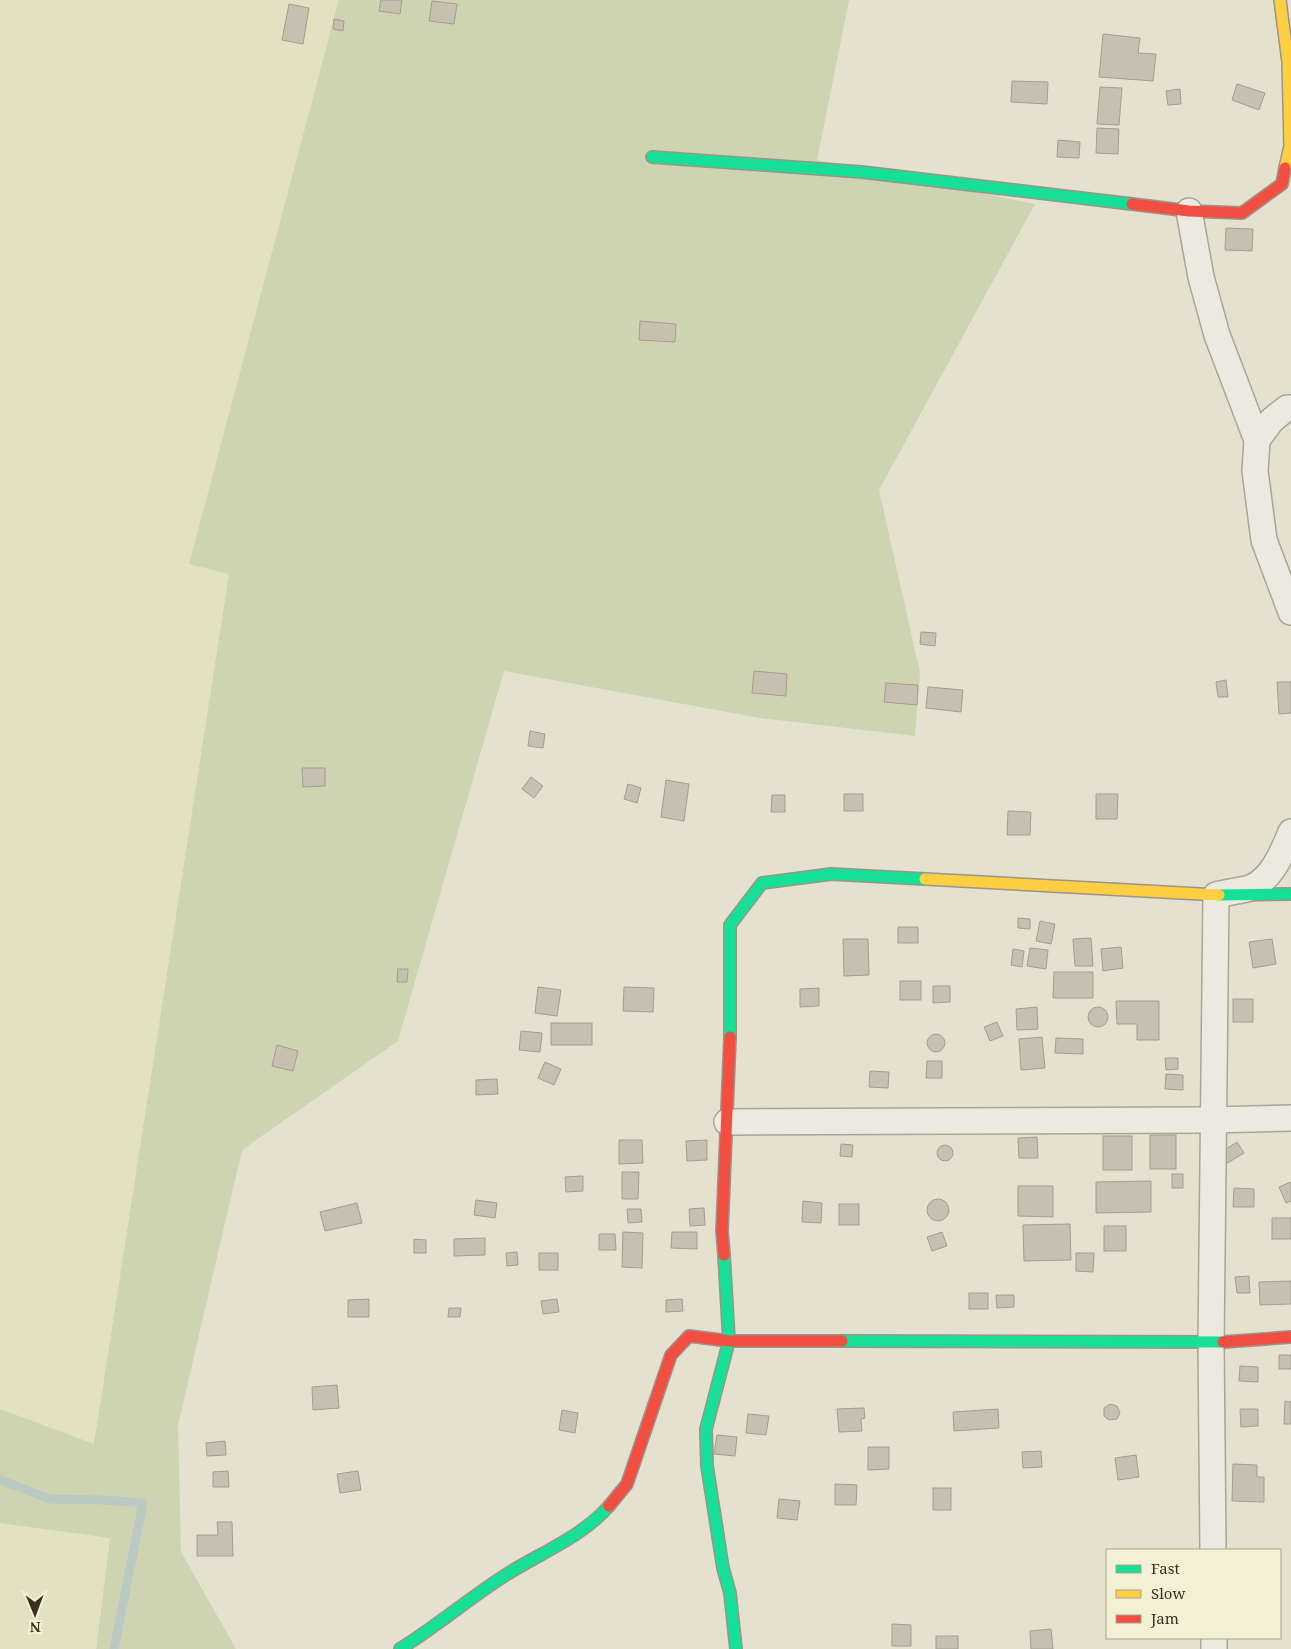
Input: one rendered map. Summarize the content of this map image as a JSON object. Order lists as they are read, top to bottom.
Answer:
{
  "legend": ["Fast", "Slow", "Jam"],
  "north": "bottom"
}
